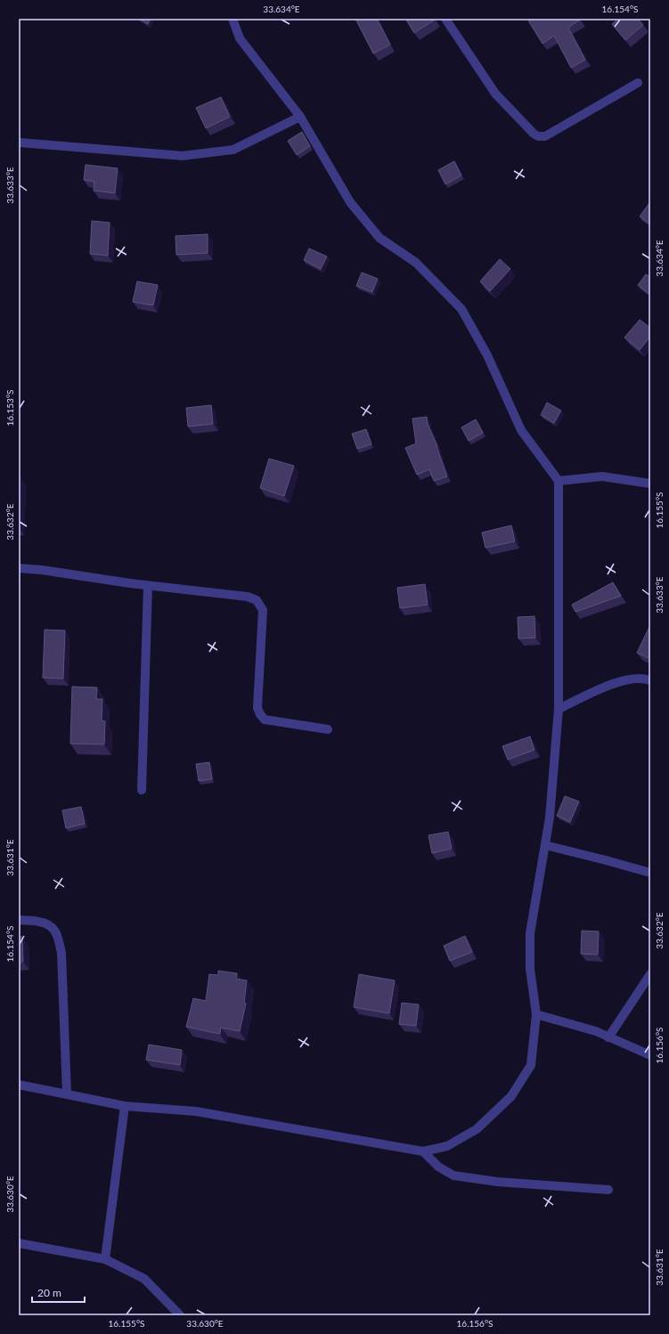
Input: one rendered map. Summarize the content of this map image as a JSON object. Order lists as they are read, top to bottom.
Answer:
{
  "scale_bar": "20 m",
  "coordinates": [
    "33.634°E",
    "16.154°S",
    "33.633°E",
    "16.153°S",
    "16.155°S",
    "33.632°E",
    "33.631°E",
    "16.156°S",
    "33.630°E"
  ]
}
